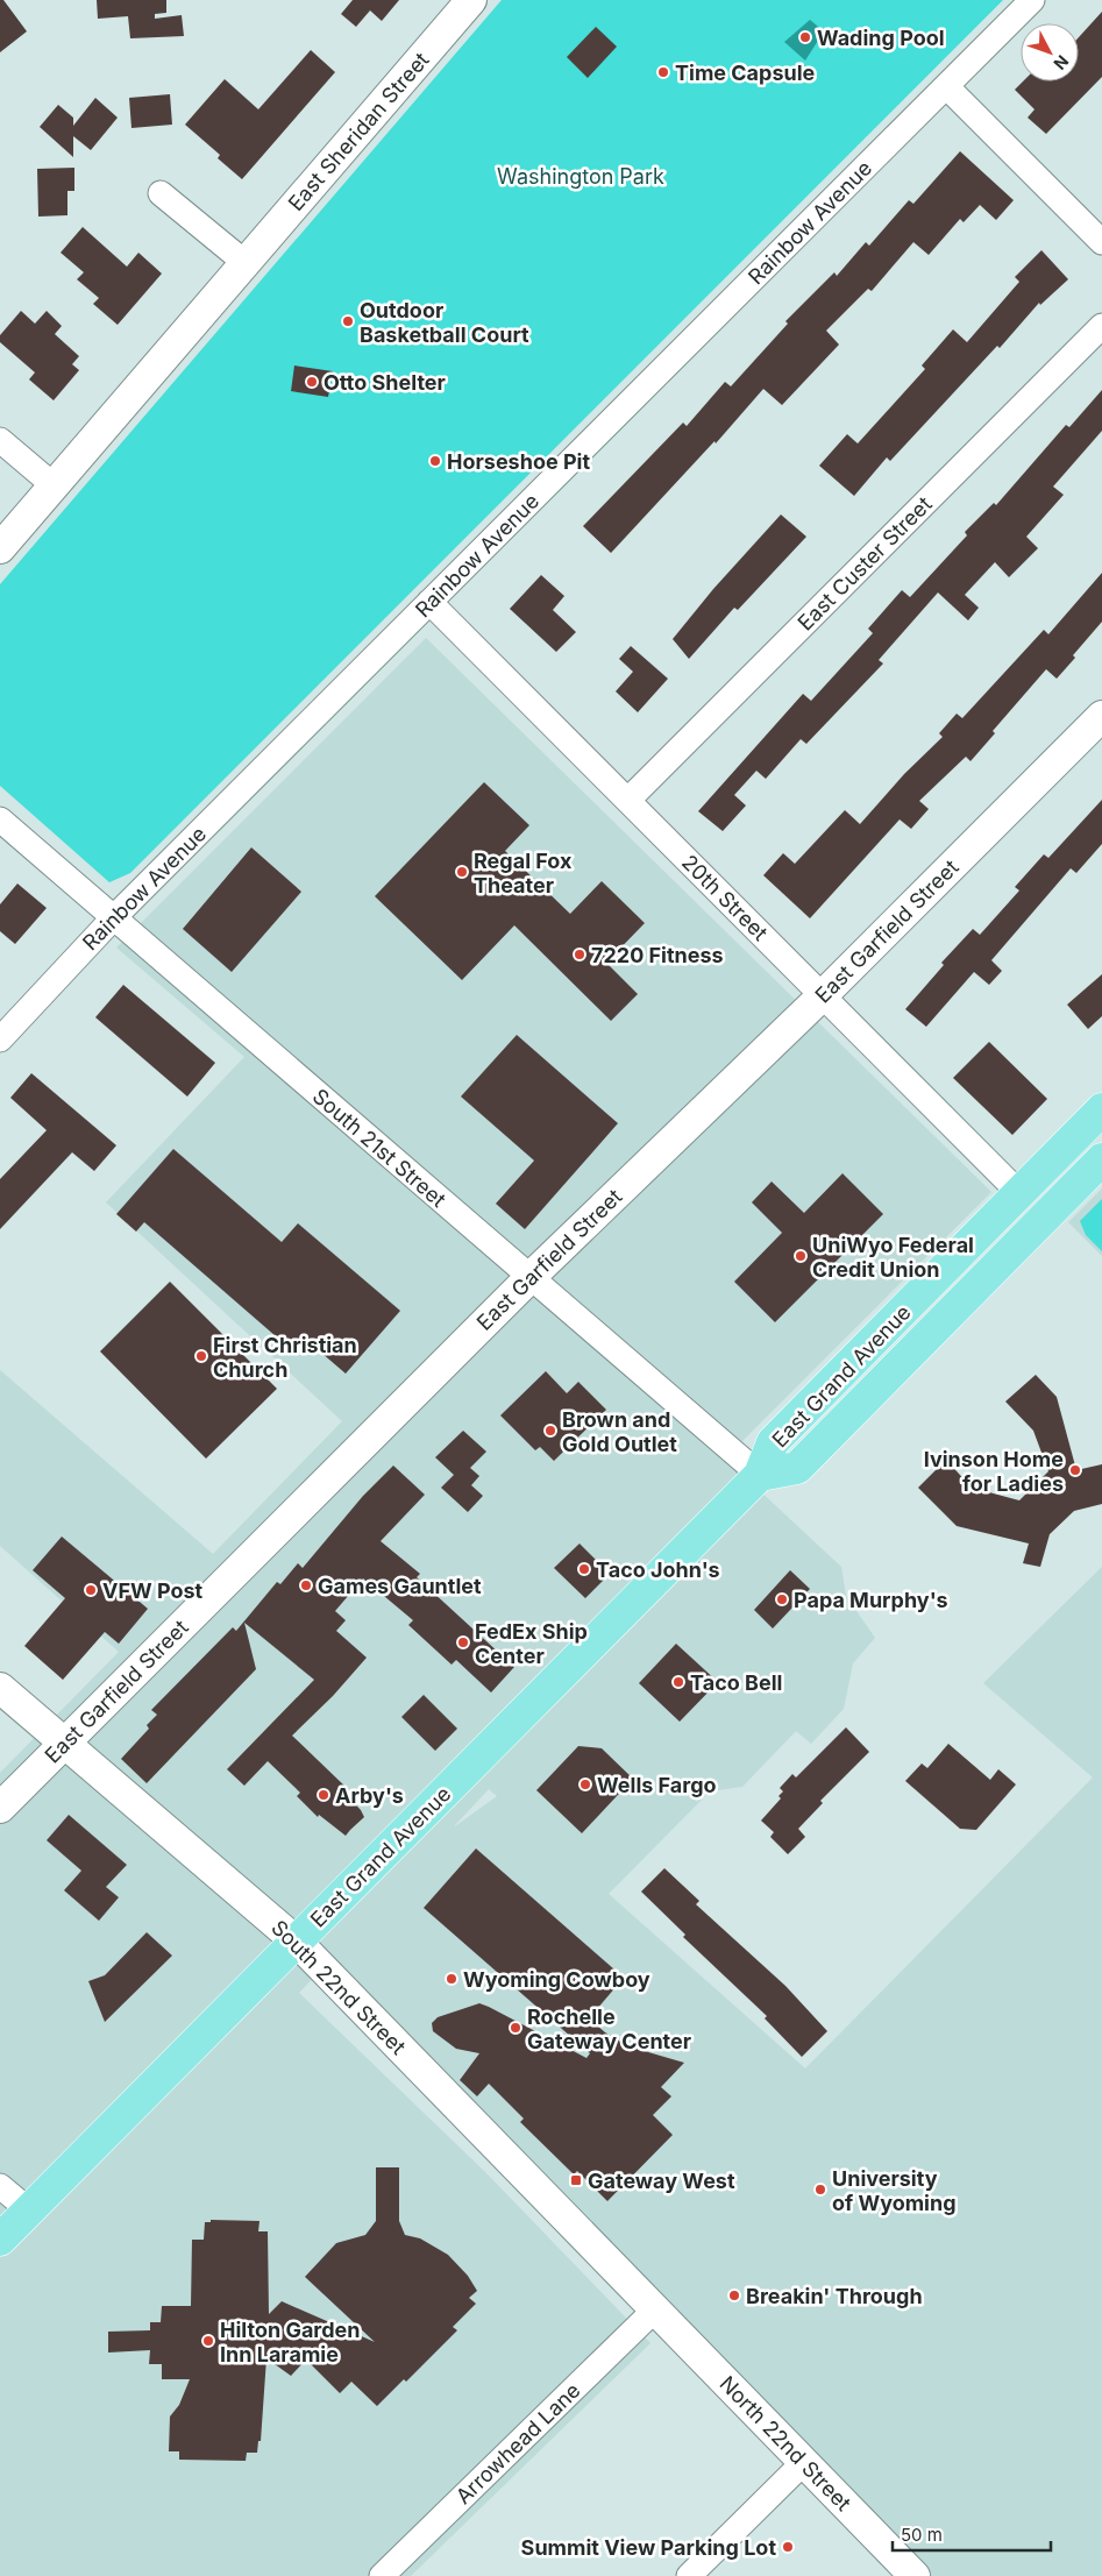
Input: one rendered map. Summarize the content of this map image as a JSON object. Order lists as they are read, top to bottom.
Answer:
{
  "streets": {
    "main road": ["East Grand Avenue"],
    "street": [
      "East Sheridan Street",
      "Rainbow Avenue",
      "East Custer Street",
      "20th Street",
      "East Garfield Street",
      "South 21st Street",
      "South 22nd Street",
      "Arrowhead Lane",
      "North 22nd Street"
    ]
  },
  "crossings": [
    ["Rainbow Avenue", "20th Street"],
    ["Rainbow Avenue", "South 21st Street"],
    ["East Custer Street", "20th Street"],
    ["20th Street", "East Garfield Street"],
    ["20th Street", "East Grand Avenue"],
    ["East Garfield Street", "South 21st Street"],
    ["East Garfield Street", "South 22nd Street"],
    ["South 21st Street", "East Grand Avenue"],
    ["East Grand Avenue", "South 22nd Street"],
    ["South 22nd Street", "Arrowhead Lane"],
    ["South 22nd Street", "North 22nd Street"],
    ["Arrowhead Lane", "North 22nd Street"]
  ],
  "parks": ["Washington Park"],
  "places": {
    "other": [
      "Wading Pool",
      "Time Capsule",
      "Outdoor Basketball Court",
      "Otto Shelter",
      "Horseshoe Pit",
      "Regal Fox Theater",
      "7220 Fitness",
      "UniWyo Federal Credit Union",
      "First Christian Church",
      "Brown and Gold Outlet",
      "Ivinson Home for Ladies",
      "Taco John's",
      "Games Gauntlet",
      "VFW Post",
      "Papa Murphy's",
      "FedEx Ship Center",
      "Taco Bell",
      "Wells Fargo",
      "Arby's",
      "Wyoming Cowboy",
      "Rochelle Gateway Center",
      "University of Wyoming",
      "Breakin' Through",
      "Hilton Garden Inn Laramie",
      "Summit View Parking Lot"
    ],
    "transit": ["Gateway West"]
  },
  "scale_bar": "50 m",
  "north": "bottom right"
}
